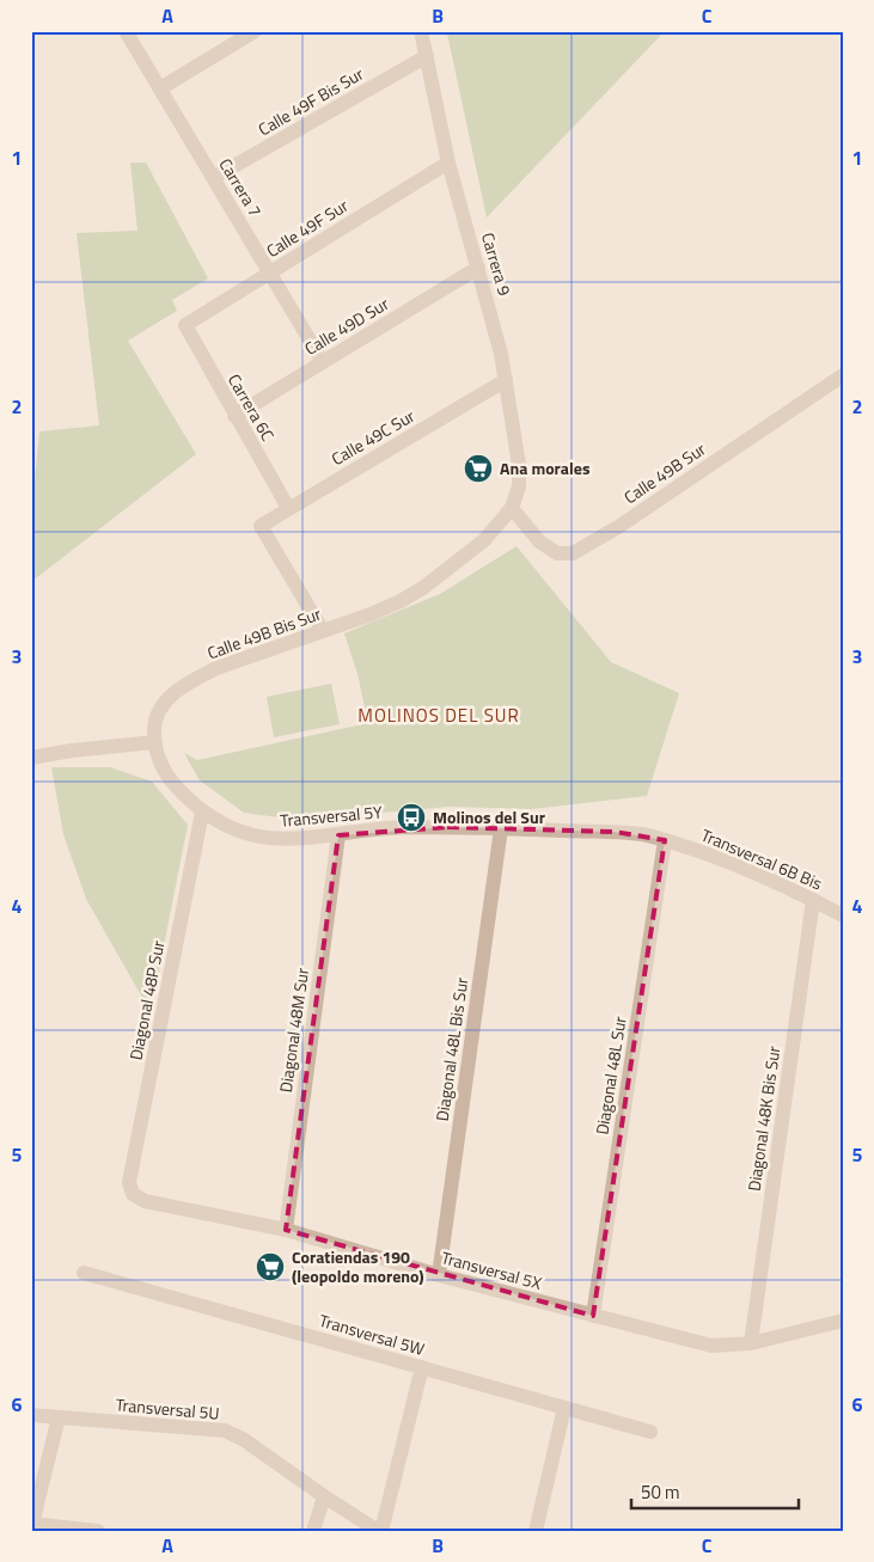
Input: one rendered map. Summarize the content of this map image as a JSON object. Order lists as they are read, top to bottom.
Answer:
{
  "streets": {
    "street": [
      "Calle 49F Bis Sur",
      "Carrera 7",
      "Calle 49F Sur",
      "Carrera 9",
      "Calle 49D Sur",
      "Carrera 6C",
      "Calle 49C Sur",
      "Calle 49B Sur",
      "Calle 49B Bis Sur",
      "Transversal 5Y",
      "Transversal 6B Bis",
      "Diagonal 48P Sur",
      "Diagonal 48M Sur",
      "Diagonal 48L Bis Sur",
      "Diagonal 48L Sur",
      "Diagonal 48K Bis Sur",
      "Transversal 5X",
      "Transversal 5W",
      "Transversal 5U"
    ]
  },
  "crossings": [
    ["Calle 49F Bis Sur", "Carrera 7"],
    ["Calle 49F Bis Sur", "Carrera 9"],
    ["Carrera 7", "Calle 49F Sur"],
    ["Carrera 7", "Calle 49D Sur"],
    ["Calle 49F Sur", "Carrera 9"],
    ["Calle 49F Sur", "Carrera 6C"],
    ["Carrera 9", "Calle 49D Sur"],
    ["Carrera 9", "Calle 49C Sur"],
    ["Carrera 9", "Calle 49B Sur"],
    ["Carrera 9", "Calle 49B Bis Sur"],
    ["Calle 49D Sur", "Carrera 6C"],
    ["Carrera 6C", "Calle 49C Sur"],
    ["Calle 49C Sur", "Calle 49B Bis Sur"],
    ["Calle 49B Sur", "Calle 49B Bis Sur"],
    ["Calle 49B Bis Sur", "Transversal 5Y"],
    ["Transversal 5Y", "Transversal 6B Bis"],
    ["Transversal 5Y", "Diagonal 48P Sur"],
    ["Transversal 5Y", "Diagonal 48M Sur"],
    ["Transversal 5Y", "Diagonal 48L Bis Sur"],
    ["Transversal 5Y", "Diagonal 48L Sur"],
    ["Transversal 6B Bis", "Diagonal 48L Sur"],
    ["Transversal 6B Bis", "Diagonal 48K Bis Sur"],
    ["Diagonal 48P Sur", "Transversal 5X"],
    ["Diagonal 48M Sur", "Transversal 5X"],
    ["Diagonal 48L Bis Sur", "Transversal 5X"],
    ["Diagonal 48L Sur", "Transversal 5X"],
    ["Diagonal 48K Bis Sur", "Transversal 5X"]
  ],
  "districts": ["MOLINOS DEL SUR"],
  "places": {
    "supermarket": ["Ana morales", "Coratiendas 190 (leopoldo moreno)"],
    "bus stop": ["Molinos del Sur"]
  },
  "scale_bar": "50 m",
  "grid": {
    "columns": ["A", "B", "C"],
    "rows": [
      "1",
      "2",
      "3",
      "4",
      "5",
      "6"
    ]
  }
}
